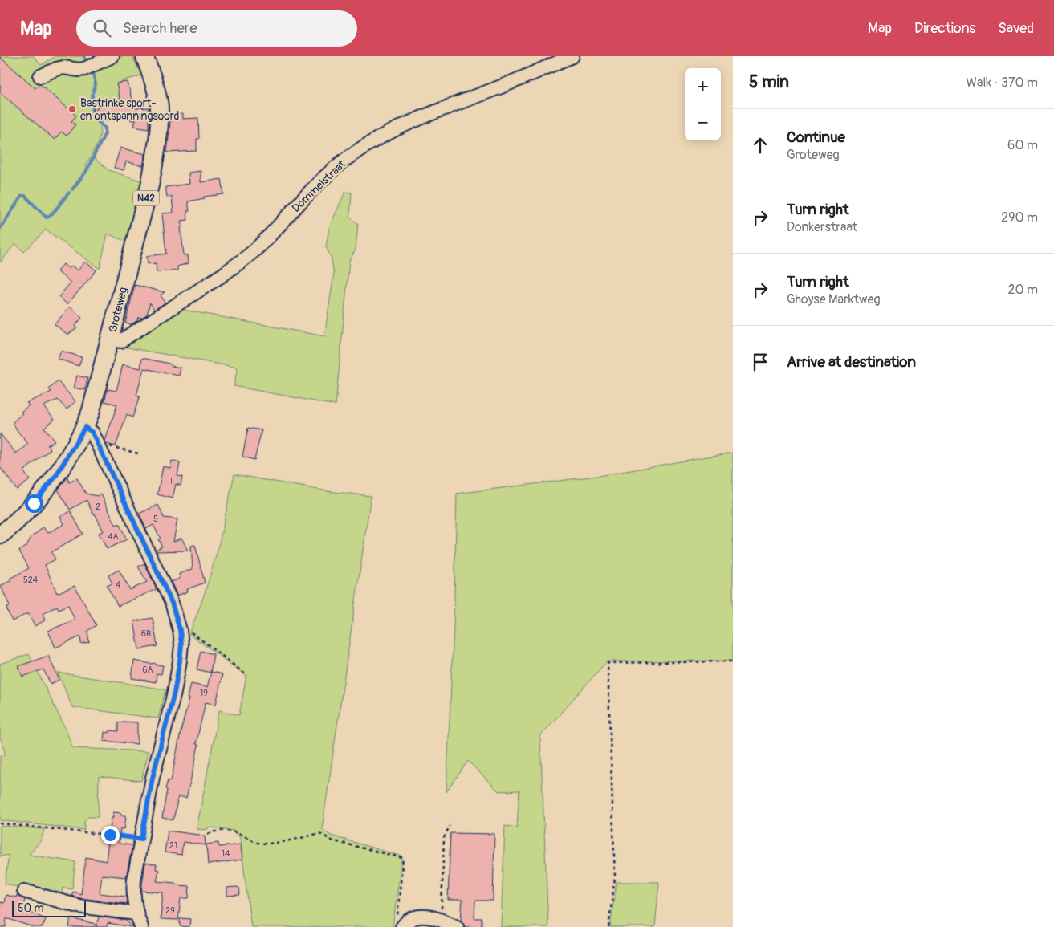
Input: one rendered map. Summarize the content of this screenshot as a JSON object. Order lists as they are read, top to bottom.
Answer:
{
  "streets": {
    "main road": ["N42", "Groteweg"],
    "street": ["Dommelstraat"]
  },
  "crossings": [
    ["Dommelstraat", "Groteweg"]
  ],
  "places": ["Bastrinke sport- en ontspanningsoord"],
  "house_numbers": [
    "1",
    "2",
    "5",
    "4A",
    "524",
    "4",
    "6B",
    "6A",
    "19",
    "21",
    "14",
    "29"
  ],
  "scale_bar": "50 m",
  "page": {
    "header": "Map",
    "search": "Search here",
    "nav": ["Map", "Directions", "Saved"],
    "heading": ["5 min", "Walk · 370 m"],
    "map_buttons": ["+", "−"],
    "list": [
      ["Continue", "Groteweg", "60 m"],
      ["Turn right", "Donkerstraat", "290 m"],
      ["Turn right", "Ghoyse Marktweg", "20 m"],
      "Arrive at destination"
    ],
    "scale": "50 m"
  }
}
